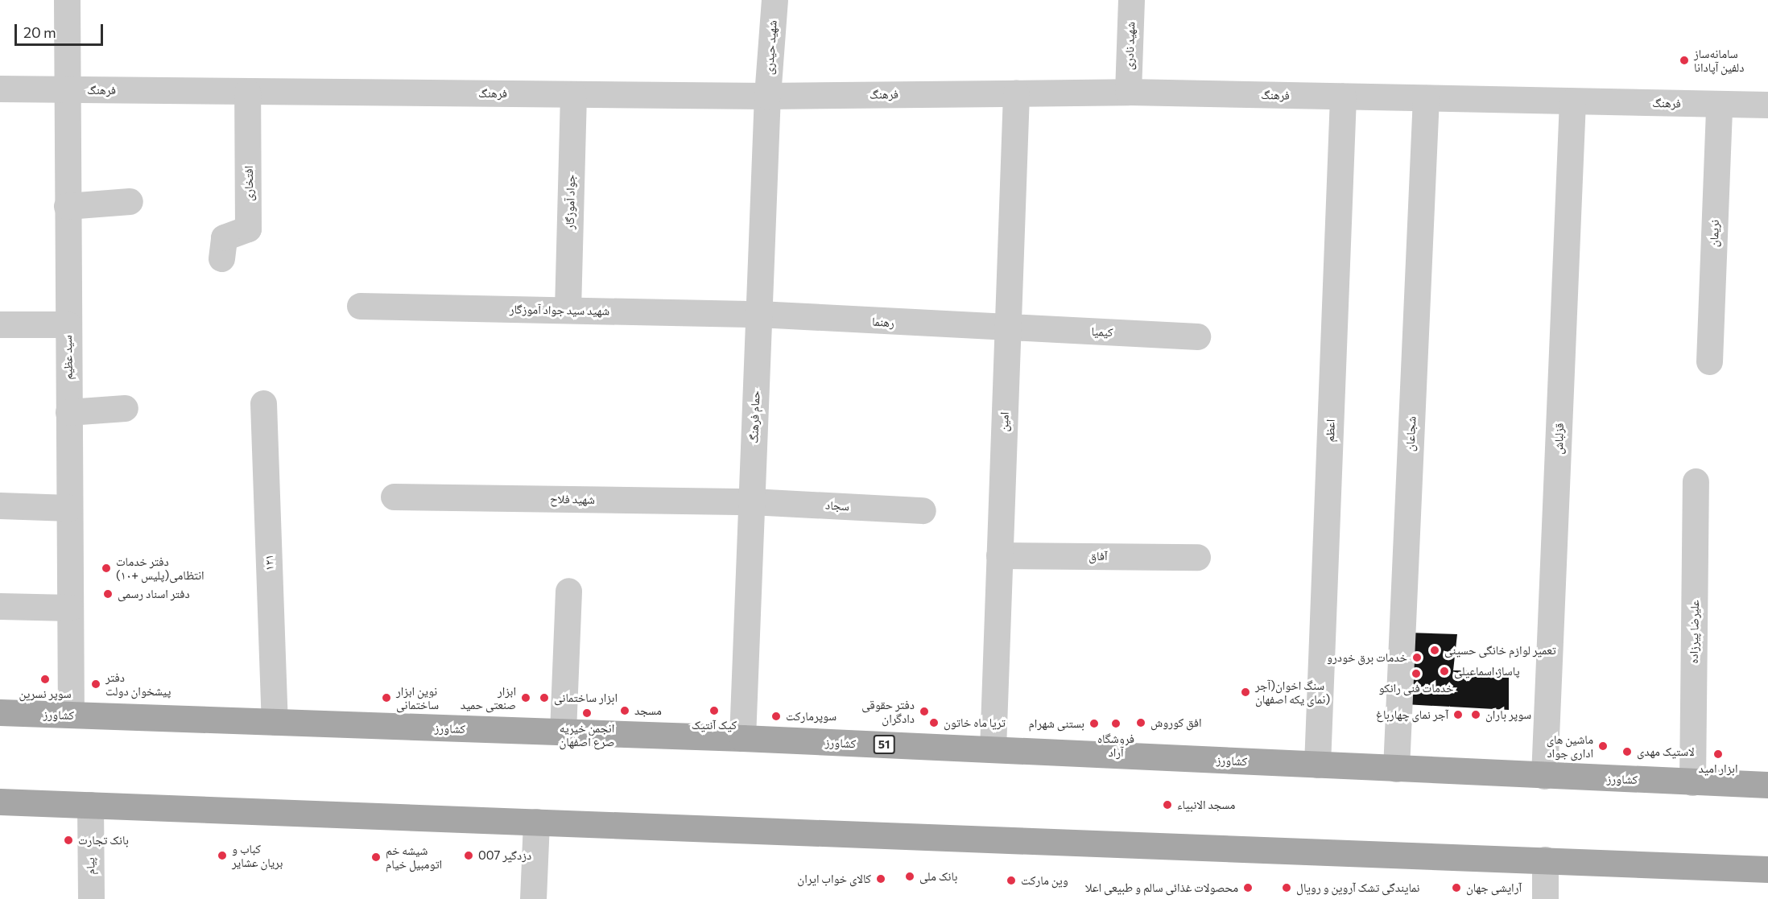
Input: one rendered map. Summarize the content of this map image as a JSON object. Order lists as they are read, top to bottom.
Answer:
{
  "streets": {
    "main road": ["کشاورز", "51"],
    "street": [
      "شهید نادری",
      "شهید حیدری",
      "فرهنگ",
      "افتخاری",
      "جواد آموزگار",
      "نریمان",
      "شهید سید جواد آموزگار",
      "رهنما",
      "کیمیا",
      "سید عظیم",
      "حمام فرهنگ",
      "امین",
      "اعظم",
      "شجاعان",
      "قزلباش",
      "شهید فلاح",
      "سجاد",
      "آفاق",
      "۱۲۱",
      "علیرضا پیرزاده",
      "پیام"
    ]
  },
  "crossings": [
    ["شهید نادری", "فرهنگ"],
    ["شهید حیدری", "فرهنگ"],
    ["شهید حیدری", "حمام فرهنگ"],
    ["فرهنگ", "افتخاری"],
    ["فرهنگ", "جواد آموزگار"],
    ["فرهنگ", "نریمان"],
    ["فرهنگ", "سید عظیم"],
    ["فرهنگ", "حمام فرهنگ"],
    ["فرهنگ", "امین"],
    ["فرهنگ", "اعظم"],
    ["فرهنگ", "شجاعان"],
    ["فرهنگ", "قزلباش"],
    ["جواد آموزگار", "شهید سید جواد آموزگار"],
    ["شهید سید جواد آموزگار", "رهنما"],
    ["شهید سید جواد آموزگار", "حمام فرهنگ"],
    ["رهنما", "کیمیا"],
    ["رهنما", "حمام فرهنگ"],
    ["رهنما", "امین"],
    ["کیمیا", "امین"],
    ["سید عظیم", "کشاورز"],
    ["حمام فرهنگ", "شهید فلاح"],
    ["حمام فرهنگ", "سجاد"],
    ["حمام فرهنگ", "کشاورز"],
    ["امین", "آفاق"],
    ["امین", "کشاورز"],
    ["اعظم", "کشاورز"],
    ["شجاعان", "کشاورز"],
    ["قزلباش", "کشاورز"],
    ["شهید فلاح", "سجاد"],
    ["۱۲۱", "کشاورز"],
    ["علیرضا پیرزاده", "کشاورز"]
  ],
  "places": [
    "سامانه‌ساز دلفین آپادانا",
    "دفتر خدمات انتظامی(پلیس +۱۰)",
    "دفتر اسناد رسمی",
    "تعمیر لوازم خانگی حسینی",
    "خدمات برق خودرو",
    "پاساژ اسماعیلی",
    "خدمات فنی رانکو",
    "سوپر نسرین",
    "دفتر پیشخوان دولت",
    "سنگ اخوان(آجر نمای یکه اصفهان)",
    "نوین ابزار ساختمانی",
    "ابزار صنعتی حمید",
    "ابزار ساختمانی",
    "مسجد",
    "کیک آنتیک",
    "دفتر حقوقی دادگران",
    "انجمن خیریه صرع اصفهان",
    "آجر نمای چهارباغ",
    "سوپر باران",
    "سوپرمارکت",
    "تریا ماه خاتون",
    "افق کوروش",
    "بستنی شهرام",
    "فروشگاه آراد",
    "ماشین های اداری جواد",
    "لاستیک مهدی",
    "ابزار امید",
    "مسجد الانبیاء",
    "بانک تجارت",
    "کباب و بریان عشایر",
    "دزدگیر 007",
    "شیشه خم اتومبیل خیام",
    "بانک ملی",
    "کالای خواب ایران",
    "وین مارکت",
    "محصولات غذائی سالم و طبیعی اعلا",
    "نمایندگی تشک آروین و رویال",
    "آرایشی جهان"
  ],
  "scale_bar": "20 m"
}
